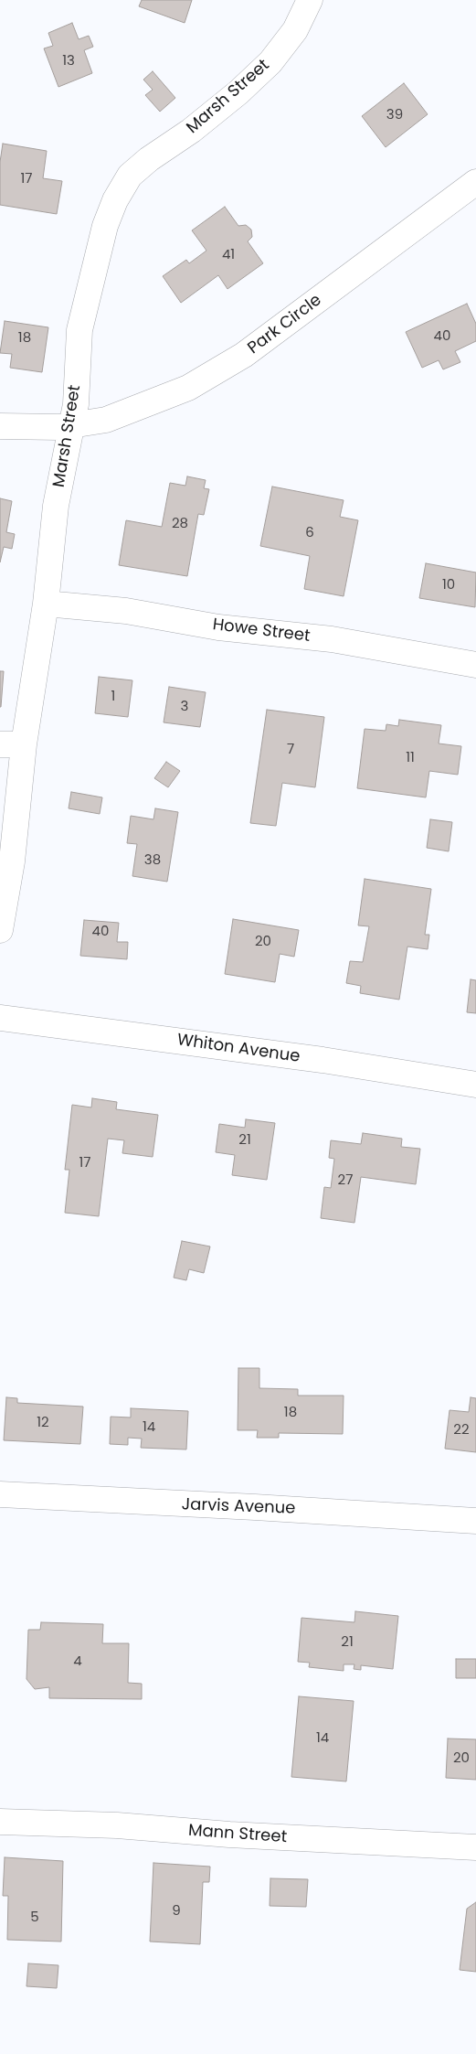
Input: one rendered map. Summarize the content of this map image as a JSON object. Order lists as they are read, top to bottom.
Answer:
{
  "streets": {
    "street": [
      "Marsh Street",
      "Park Circle",
      "Howe Street",
      "Whiton Avenue",
      "Jarvis Avenue",
      "Mann Street"
    ]
  },
  "crossings": [
    ["Marsh Street", "Park Circle"],
    ["Marsh Street", "Howe Street"]
  ],
  "house_numbers": [
    "13",
    "39",
    "17",
    "41",
    "40",
    "18",
    "28",
    "6",
    "10",
    "1",
    "3",
    "7",
    "11",
    "38",
    "40",
    "20",
    "21",
    "17",
    "27",
    "18",
    "12",
    "14",
    "22",
    "21",
    "4",
    "14",
    "20",
    "9",
    "5"
  ]
}
